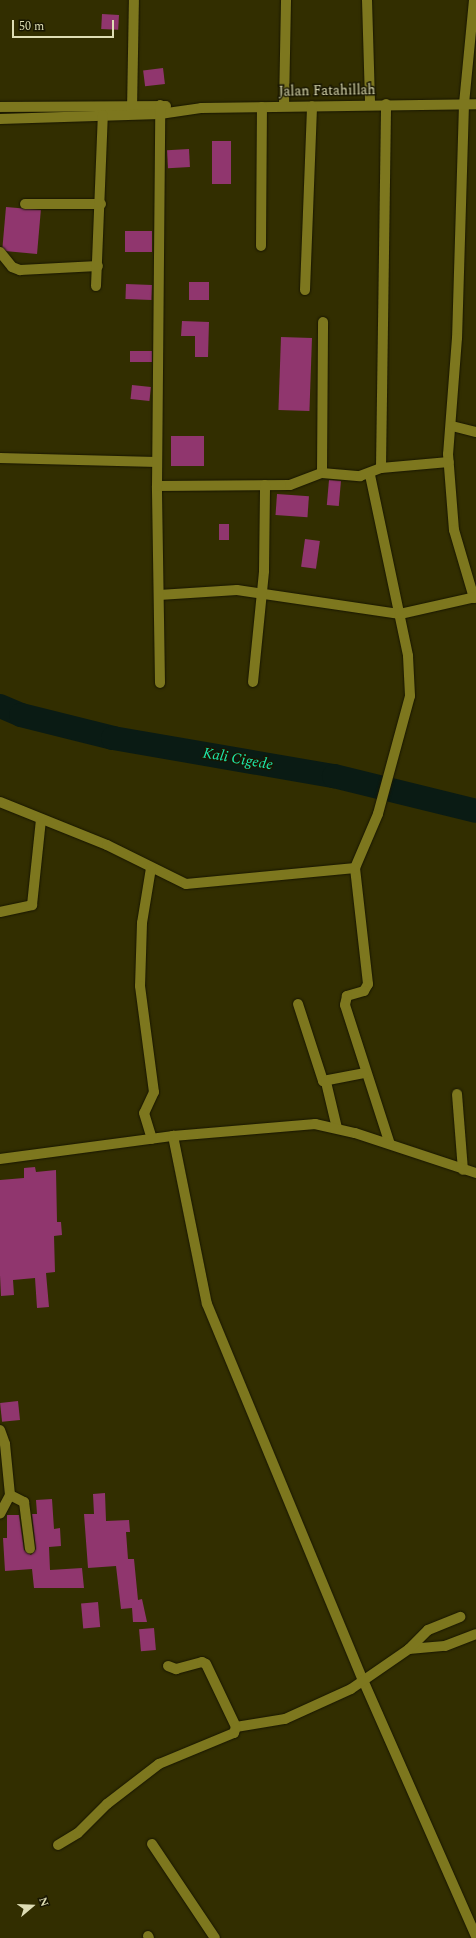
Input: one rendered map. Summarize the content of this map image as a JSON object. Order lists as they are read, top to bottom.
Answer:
{
  "streets": {
    "street": ["Jalan Fatahillah"]
  },
  "water": ["Kali Cigede"],
  "scale_bar": "50 m",
  "north": "right"
}
